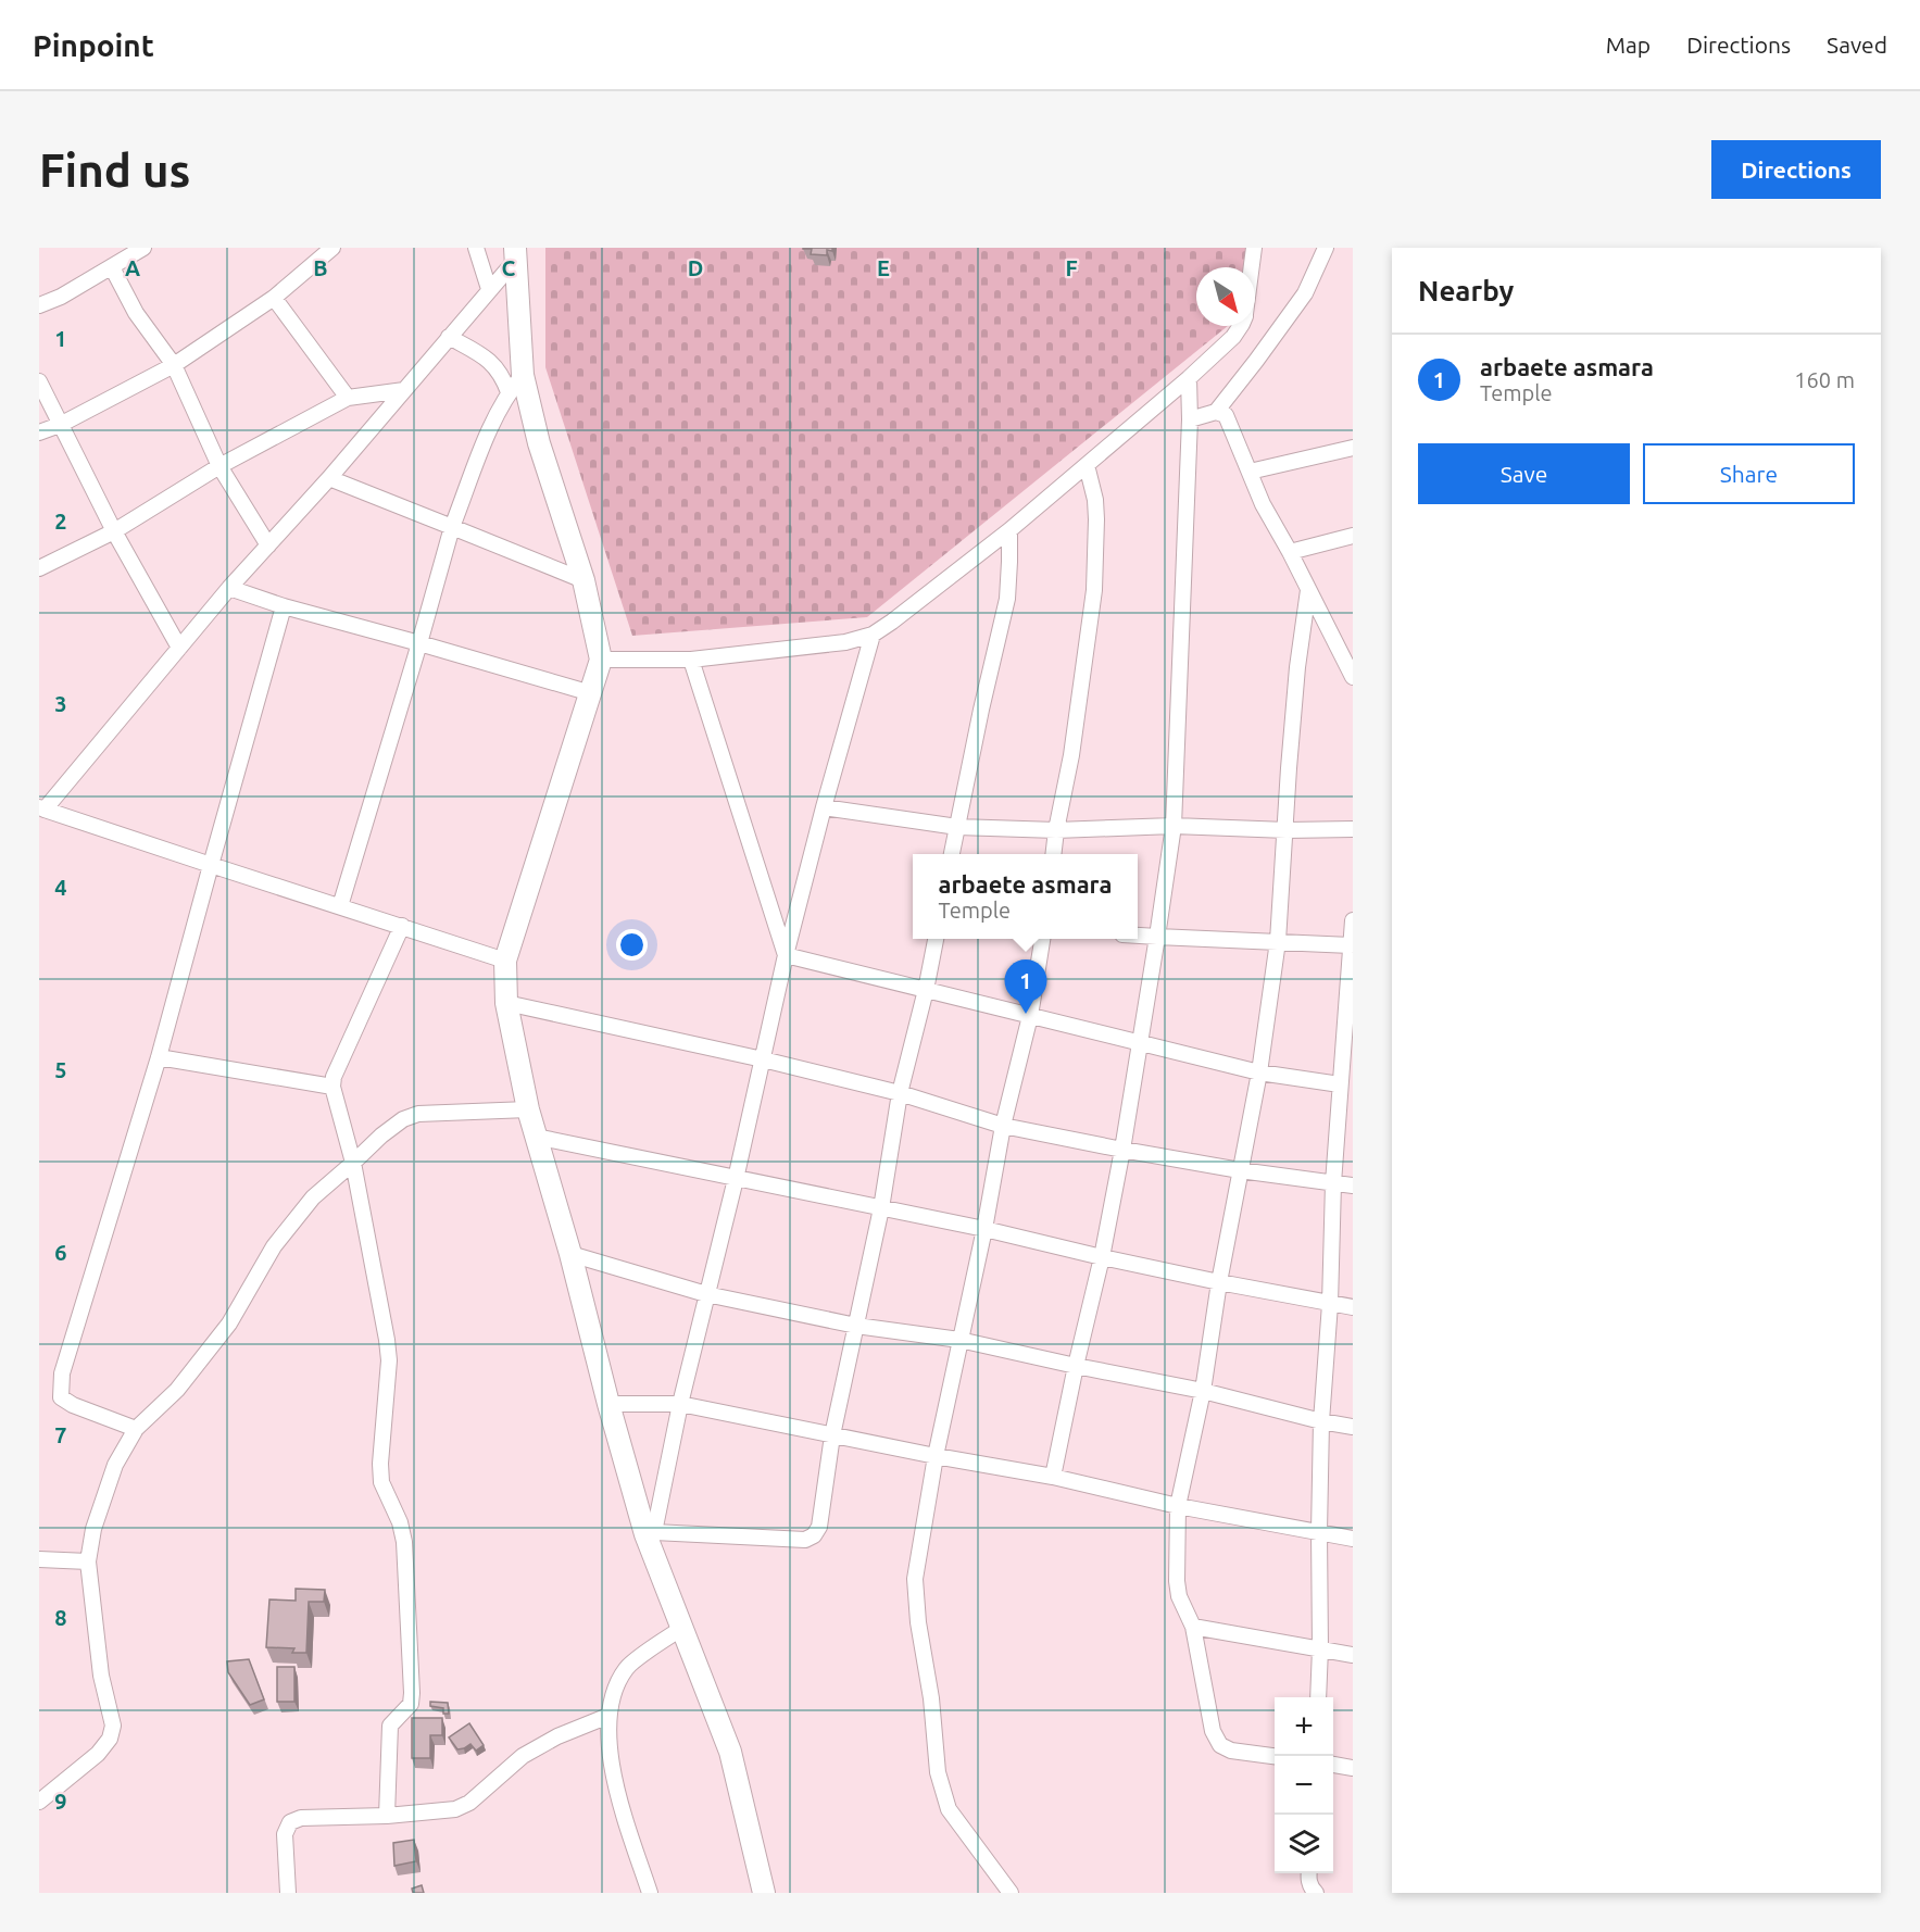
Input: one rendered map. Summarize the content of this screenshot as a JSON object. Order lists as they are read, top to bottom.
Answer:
{
  "north": "bottom right",
  "page": {
    "header": "Pinpoint",
    "nav": ["Map", "Directions", "Saved"],
    "buttons": [
      "Directions",
      ["Save", "Share"]
    ],
    "title": "Find us",
    "heading": "Nearby",
    "list": [
      {
        "mark": "1",
        "name": "arbaete asmara",
        "note": "Temple",
        "value": "160 m"
      }
    ],
    "popup": ["arbaete asmara", "Temple"],
    "pins": "1",
    "map_buttons": ["+", "−"]
  },
  "grid": {
    "columns": [
      "A",
      "B",
      "C",
      "D",
      "E",
      "F"
    ],
    "rows": [
      "1",
      "2",
      "3",
      "4",
      "5",
      "6",
      "7",
      "8",
      "9"
    ]
  }
}
